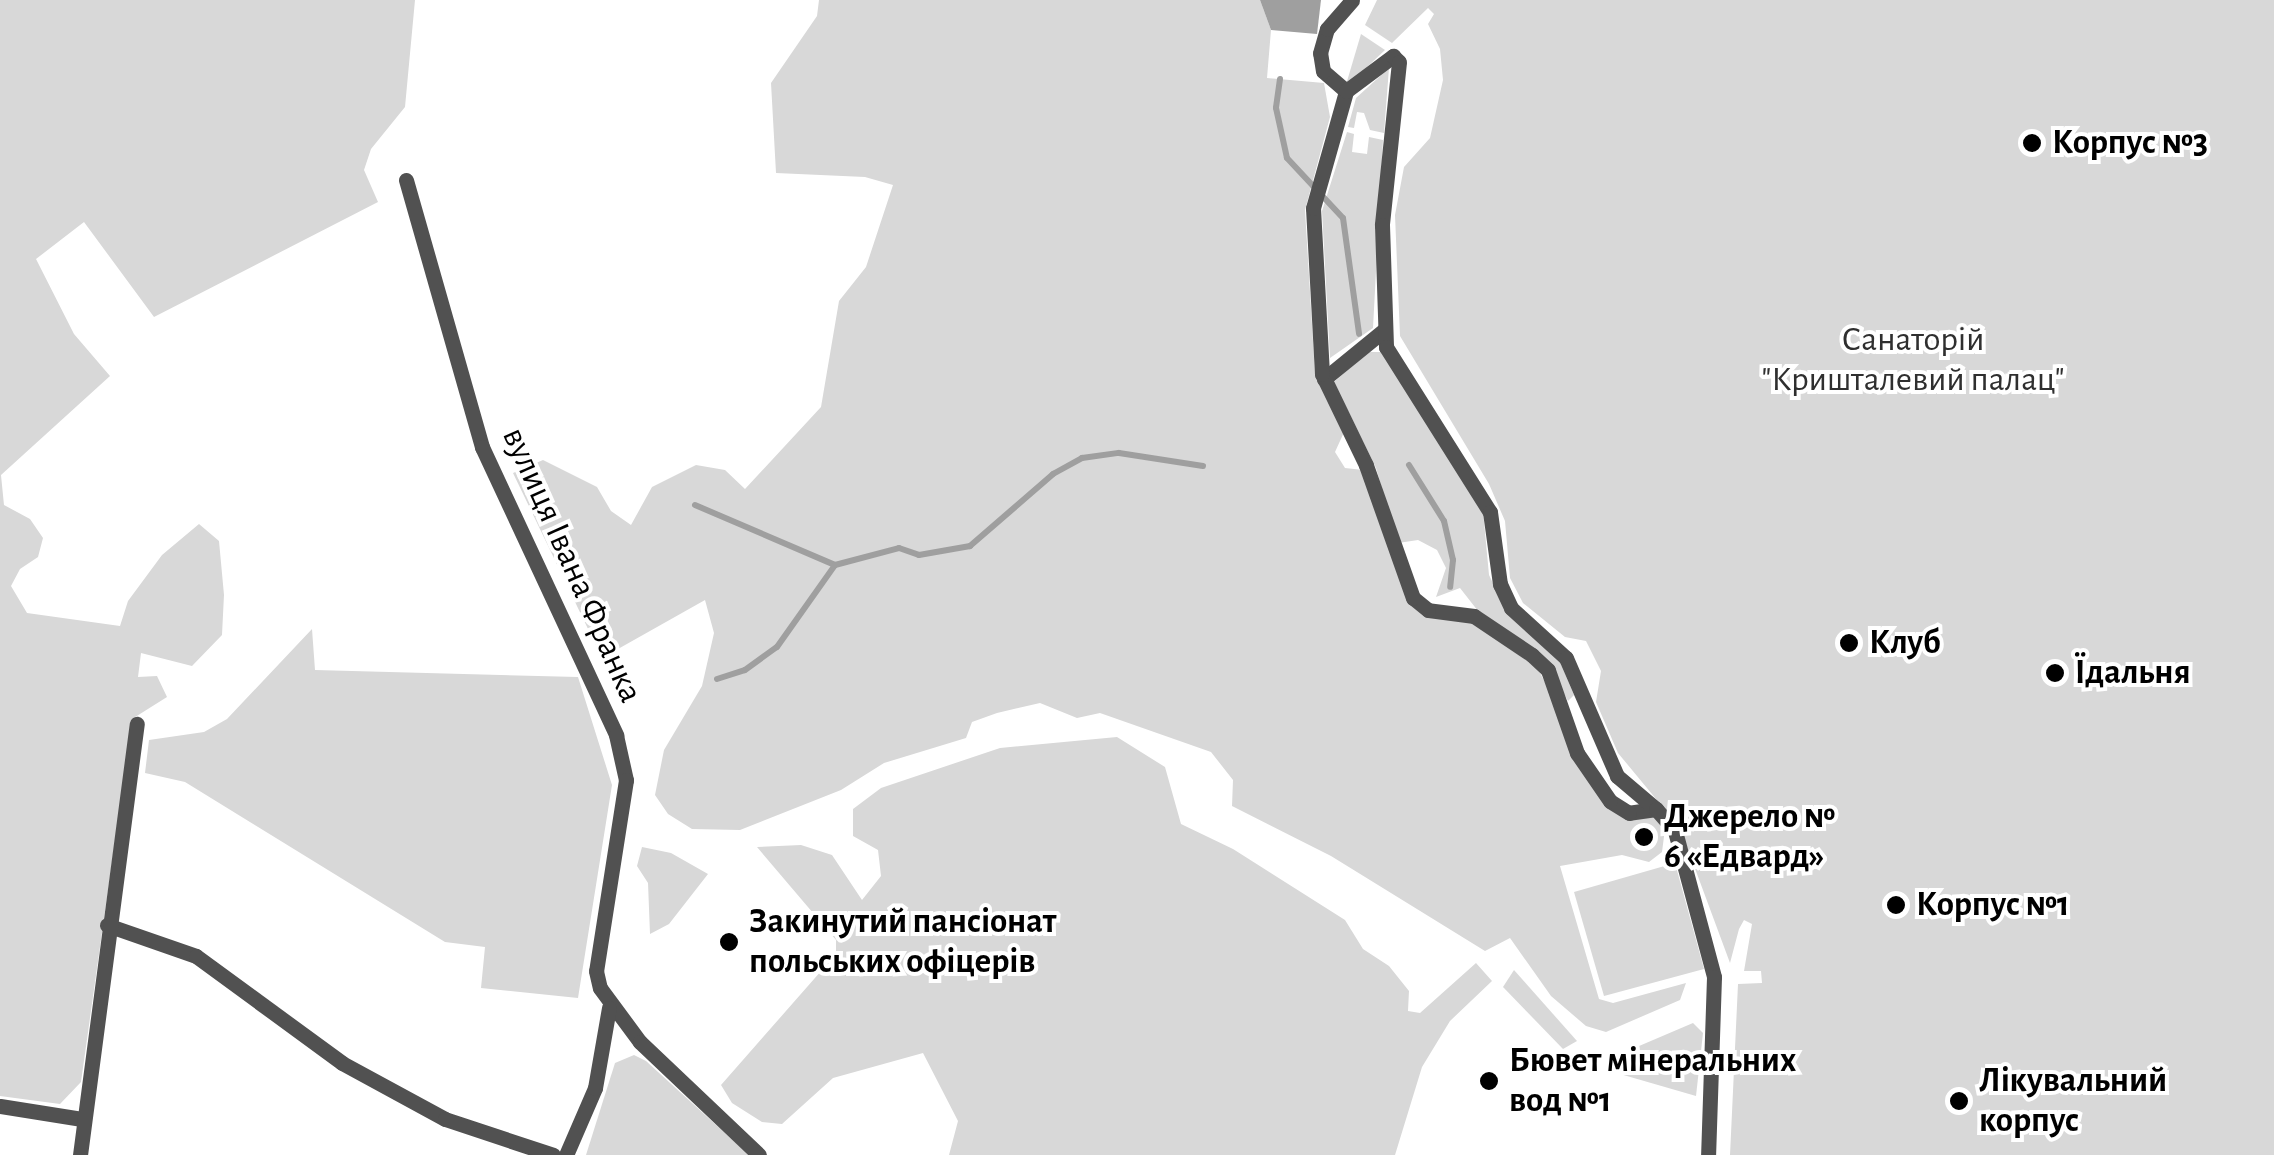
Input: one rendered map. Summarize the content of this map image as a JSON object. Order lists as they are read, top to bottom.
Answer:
{
  "streets": {
    "street": ["вулиця Івана Франка"]
  },
  "parks": ["Санаторій \"Кришталевий палац\""],
  "places": [
    "Корпус №3",
    "Клуб",
    "Їдальня",
    "Джерело № 6 «Едвард»",
    "Корпус №1",
    "Закинутий пансіонат польських офіцерів",
    "Бювет мінеральних вод №1",
    "Лікувальний корпус"
  ]
}
